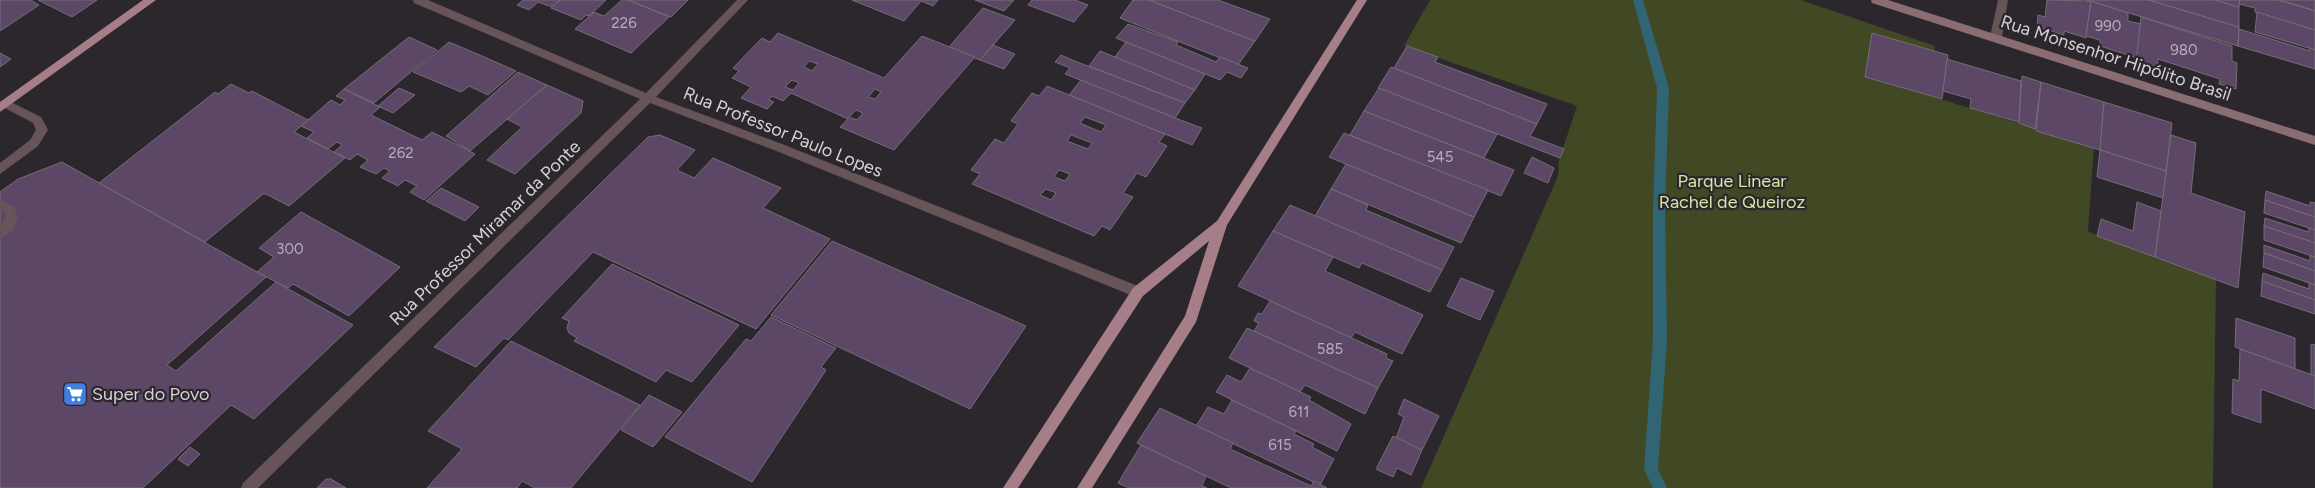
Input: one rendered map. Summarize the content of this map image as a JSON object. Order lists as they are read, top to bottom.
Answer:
{
  "streets": {
    "main road": ["Rua Monsenhor Hipólito Brasil"],
    "street": ["Rua Professor Paulo Lopes", "Rua Professor Miramar da Ponte"]
  },
  "crossings": [
    ["Rua Professor Paulo Lopes", "Rua Professor Miramar da Ponte"]
  ],
  "parks": ["Parque Linear Rachel de Queiroz"],
  "places": {
    "supermarket": ["Super do Povo"]
  },
  "house_numbers": [
    "226",
    "990",
    "980",
    "262",
    "545",
    "300",
    "585",
    "611",
    "615"
  ]
}
